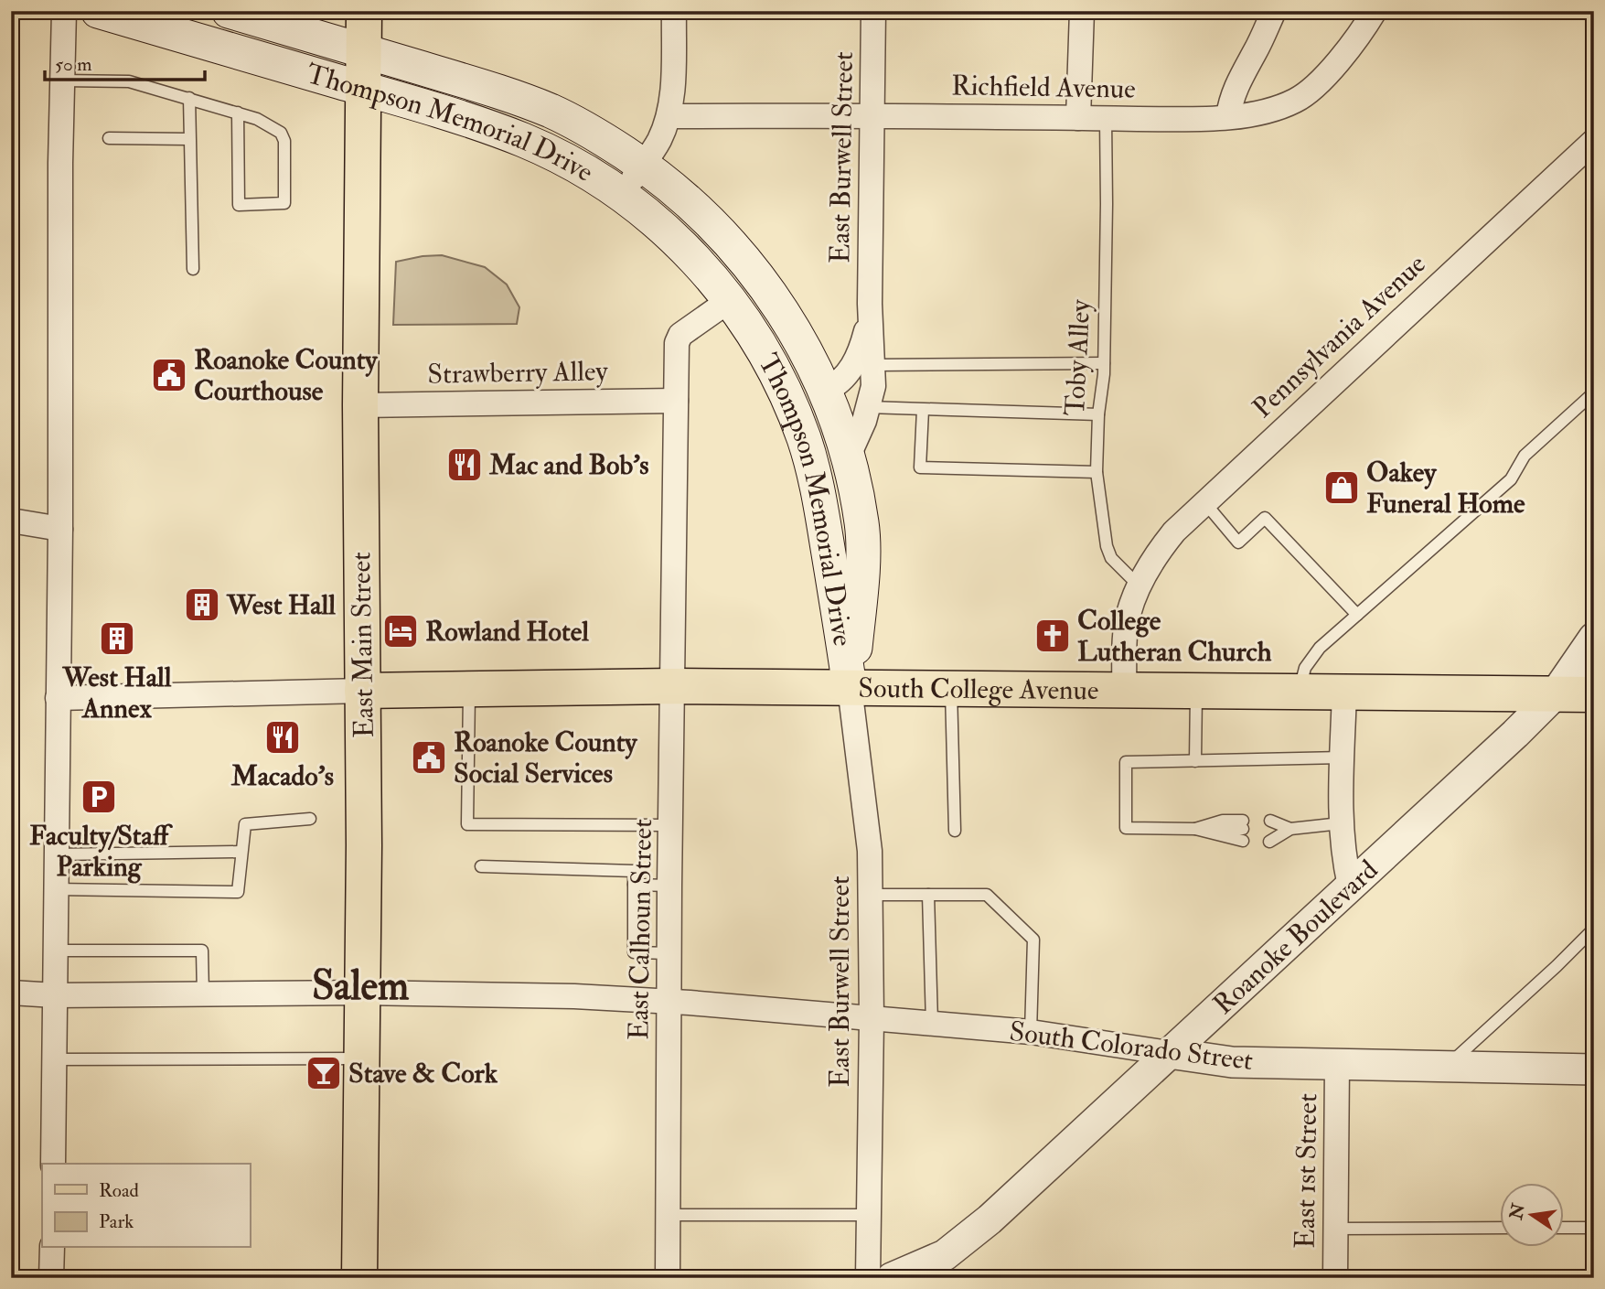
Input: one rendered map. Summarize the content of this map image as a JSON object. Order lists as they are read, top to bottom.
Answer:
{
  "streets": {
    "main road": ["Thompson Memorial Drive", "East Main Street", "South College Avenue"],
    "street": [
      "Richfield Avenue",
      "East Burwell Street",
      "Pennsylvania Avenue",
      "Strawberry Alley",
      "East Calhoun Street",
      "Roanoke Boulevard",
      "South Colorado Street",
      "East 1st Street"
    ],
    "lane": ["Toby Alley"]
  },
  "crossings": [
    ["Richfield Avenue", "East Burwell Street"],
    ["Richfield Avenue", "Toby Alley"],
    ["Thompson Memorial Drive", "East Burwell Street"],
    ["Thompson Memorial Drive", "East Main Street"],
    ["Thompson Memorial Drive", "South College Avenue"],
    ["Thompson Memorial Drive", "East Calhoun Street"],
    ["East Burwell Street", "South College Avenue"],
    ["East Burwell Street", "South Colorado Street"],
    ["Pennsylvania Avenue", "Toby Alley"],
    ["Pennsylvania Avenue", "South College Avenue"],
    ["Strawberry Alley", "East Main Street"],
    ["Strawberry Alley", "East Calhoun Street"],
    ["East Main Street", "South College Avenue"],
    ["East Main Street", "South Colorado Street"],
    ["South College Avenue", "East Calhoun Street"],
    ["South College Avenue", "Roanoke Boulevard"],
    ["East Calhoun Street", "South Colorado Street"],
    ["Roanoke Boulevard", "South Colorado Street"],
    ["South Colorado Street", "East 1st Street"]
  ],
  "districts": ["Salem"],
  "places": {
    "public building": ["Roanoke County Courthouse", "Roanoke County Social Services"],
    "restaurant": ["Mac and Bob's", "Macado's"],
    "shop": ["Oakey Funeral Home"],
    "building": ["West Hall", "West Hall Annex"],
    "hotel": ["Rowland Hotel"],
    "church": ["College Lutheran Church"],
    "parking": ["Faculty/Staff Parking"],
    "bar": ["Stave & Cork"]
  },
  "legend": ["Road", "Park"],
  "scale_bar": "50 m",
  "north": "left"
}
